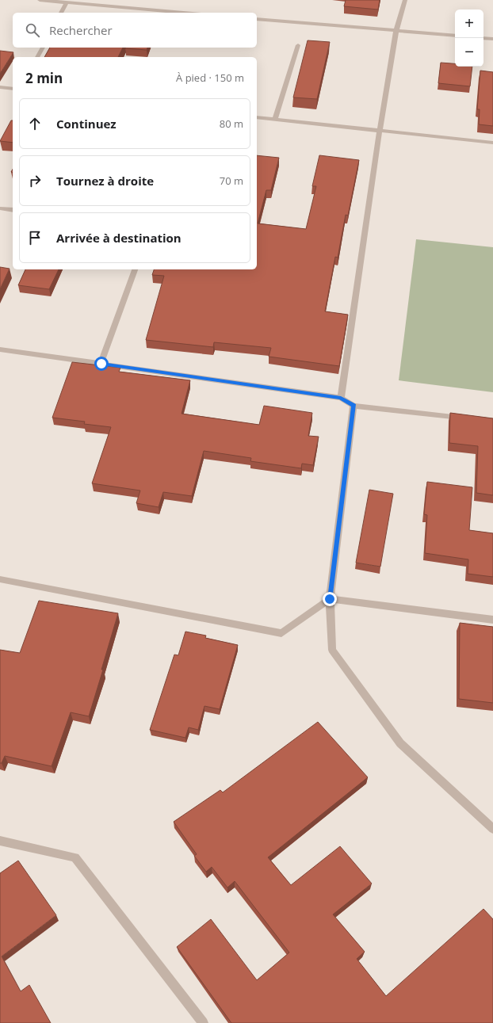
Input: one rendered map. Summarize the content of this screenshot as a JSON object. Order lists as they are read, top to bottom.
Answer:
{
  "page": {
    "map_buttons": ["+", "−"],
    "search": "Rechercher",
    "heading": ["2 min", "À pied · 150 m"],
    "list": [
      ["Continuez", "80 m"],
      ["Tournez à droite", "70 m"],
      "Arrivée à destination"
    ]
  }
}
